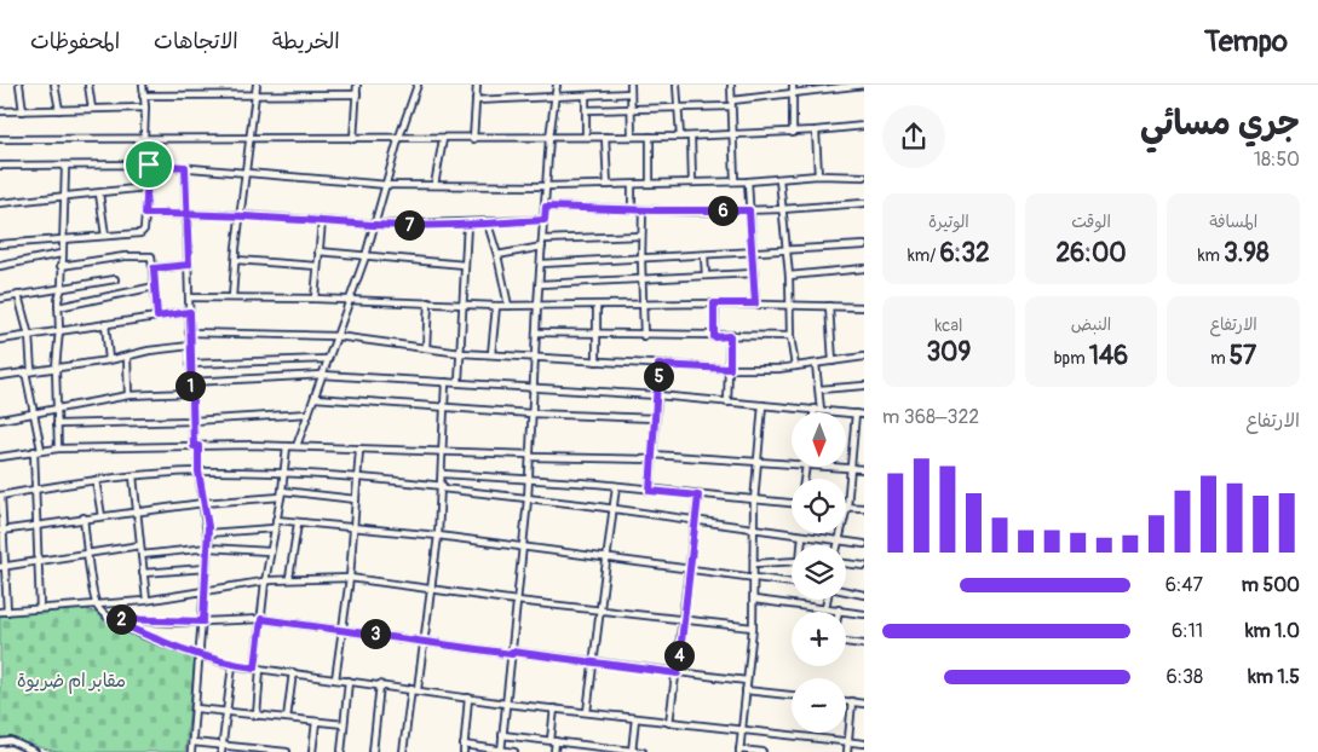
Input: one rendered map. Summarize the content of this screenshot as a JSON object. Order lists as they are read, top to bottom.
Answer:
{
  "parks": ["مقابر ام ضريوة"],
  "north": "bottom",
  "page": {
    "header": "Tempo",
    "nav": ["الخريطة", "الاتجاهات", "المحفوظات"],
    "heading": ["جري مسائي", "18:50"],
    "stats": [
      ["المسافة", "3.98 km"],
      ["الوقت", "26:00"],
      ["الوتيرة", "6:32 /km"],
      ["الارتفاع", "57 m"],
      ["النبض", "146 bpm"],
      ["kcal", "309"]
    ],
    "pins": [
      "6",
      "7",
      "5",
      "1",
      "2",
      "3",
      "4"
    ],
    "chart": ["الارتفاع", "322–368 m"],
    "map_buttons": ["+", "−"],
    "list": [
      {
        "name": "500 m",
        "note": "6:47"
      },
      {
        "name": "1.0 km",
        "note": "6:11"
      },
      {
        "name": "1.5 km",
        "note": "6:38"
      }
    ]
  }
}
